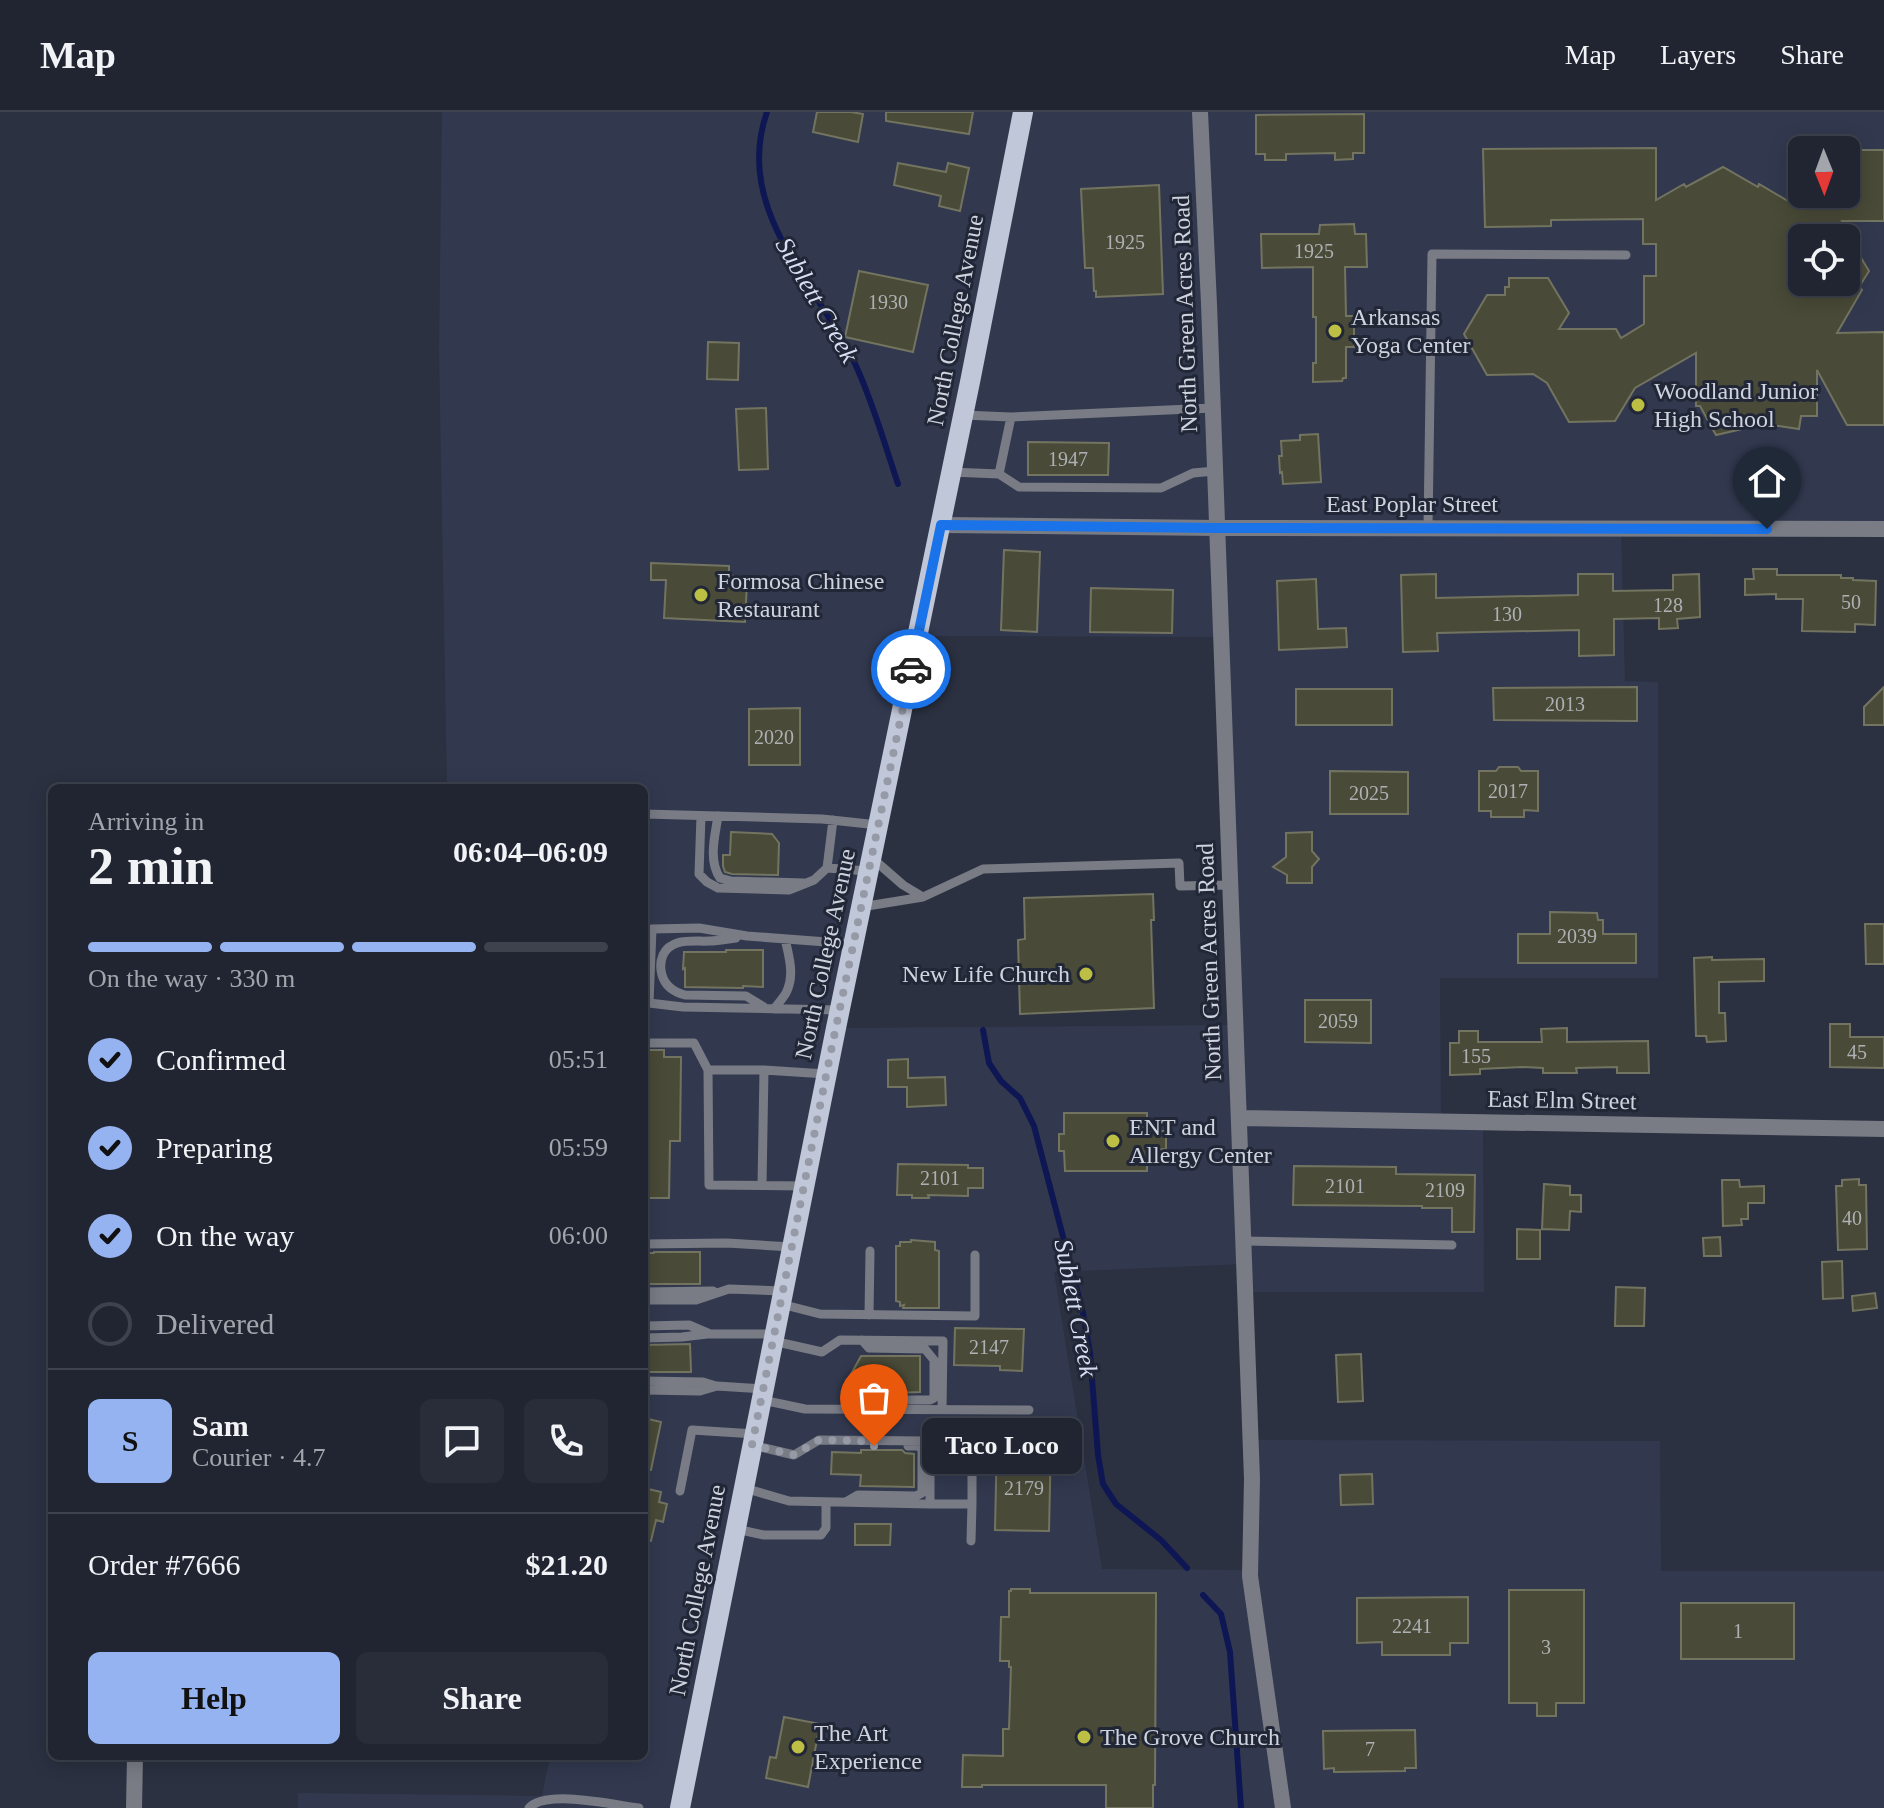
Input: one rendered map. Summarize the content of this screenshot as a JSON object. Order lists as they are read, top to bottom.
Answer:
{
  "streets": {
    "main road": ["North College Avenue"],
    "street": ["North Green Acres Road", "East Poplar Street", "East Elm Street"]
  },
  "crossings": [
    ["North Green Acres Road", "East Poplar Street"],
    ["North Green Acres Road", "East Elm Street"],
    ["North College Avenue", "East Poplar Street"]
  ],
  "water": ["Sublett Creek"],
  "places": [
    "Arkansas Yoga Center",
    "Woodland Junior High School",
    "Formosa Chinese Restaurant",
    "New Life Church",
    "ENT and Allergy Center",
    "Taco Loco",
    "The Grove Church",
    "The Art Experience"
  ],
  "house_numbers": [
    "1925",
    "1925",
    "1930",
    "1947",
    "50",
    "128",
    "130",
    "2013",
    "2020",
    "2017",
    "2025",
    "2039",
    "2059",
    "45",
    "155",
    "2101",
    "2101",
    "2109",
    "40",
    "2147",
    "2179",
    "2241",
    "1",
    "3",
    "7"
  ],
  "north": "bottom",
  "page": {
    "header": "Map",
    "nav": ["Map", "Layers", "Share"],
    "heading": ["2 min", "Arriving in", "06:04–06:09"],
    "panel": [
      "Sam",
      "Courier · 4.7",
      "Order #7666",
      "$21.20"
    ],
    "bar": "On the way · 330 m",
    "list": [
      ["Confirmed", "05:51"],
      ["Preparing", "05:59"],
      ["On the way", "06:00"],
      "Delivered"
    ],
    "round": "S",
    "bubble": "Taco Loco",
    "buttons": ["Help", "Share"]
  }
}
